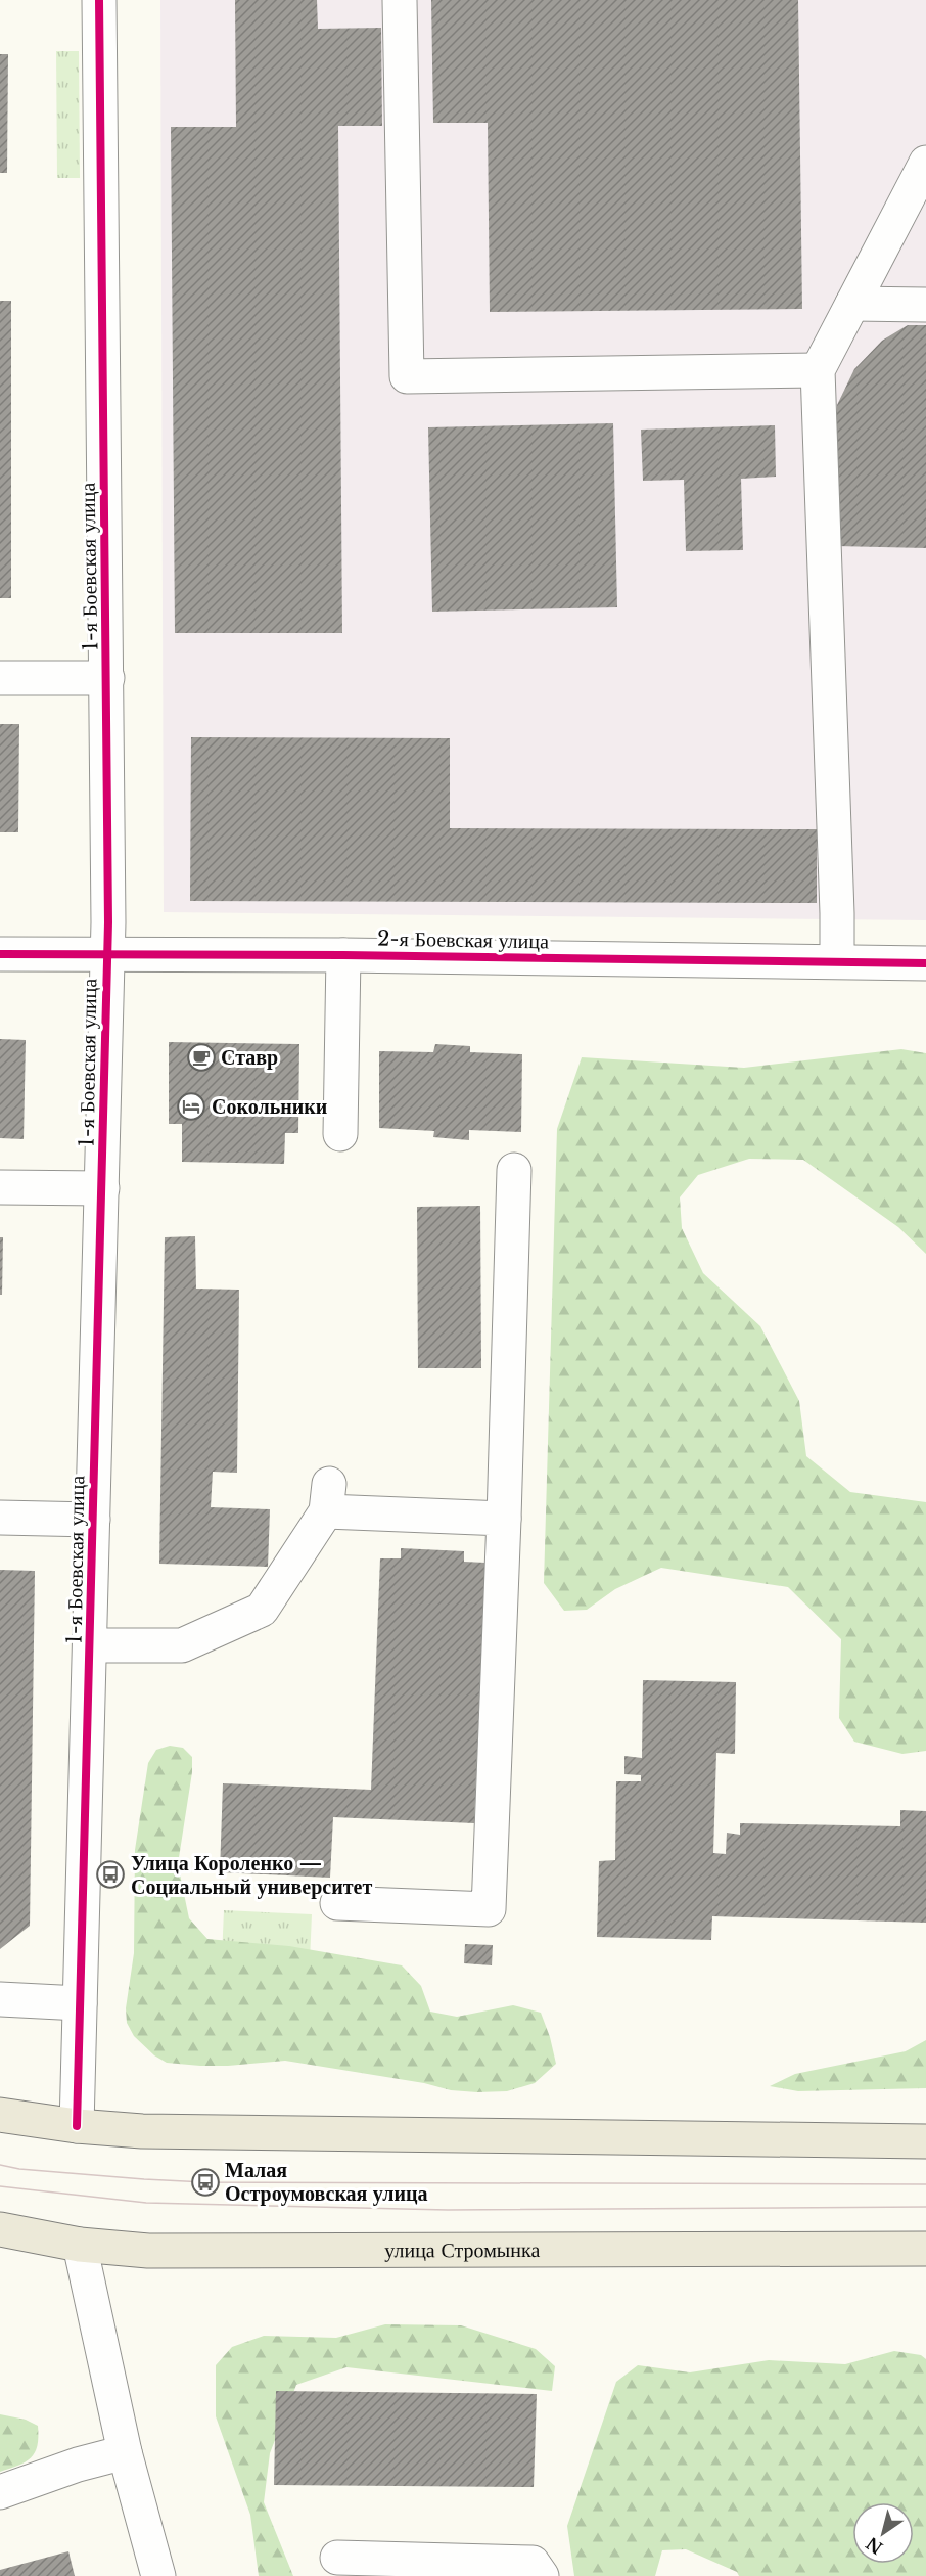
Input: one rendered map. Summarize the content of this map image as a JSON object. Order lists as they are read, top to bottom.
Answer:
{
  "streets": {
    "main road": ["улица Стромынка"],
    "street": ["1-я Боевская улица", "2-я Боевская улица"]
  },
  "crossings": [
    ["1-я Боевская улица", "2-я Боевская улица"]
  ],
  "places": {
    "cafe": ["Ставр"],
    "hotel": ["Сокольники"],
    "bus stop": ["Улица Короленко — Социальный университет", "Малая Остроумовская улица"]
  },
  "north": "bottom left"
}
